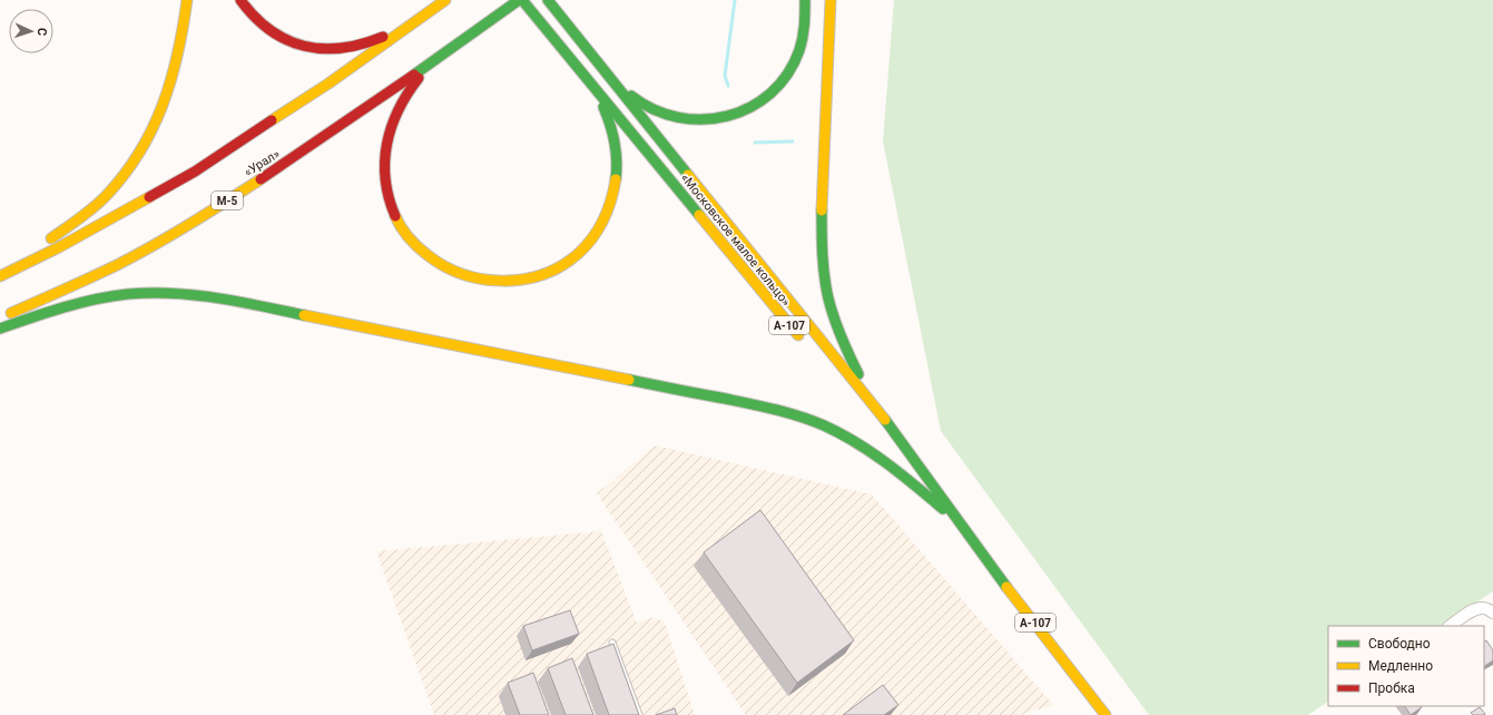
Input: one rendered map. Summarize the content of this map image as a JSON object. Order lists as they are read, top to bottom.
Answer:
{
  "streets": {
    "highway": [
      "«Урал»",
      "М-5",
      "«Московское малое кольцо»",
      "А-107"
    ]
  },
  "legend": ["Свободно", "Медленно", "Пробка"],
  "north": "right"
}
